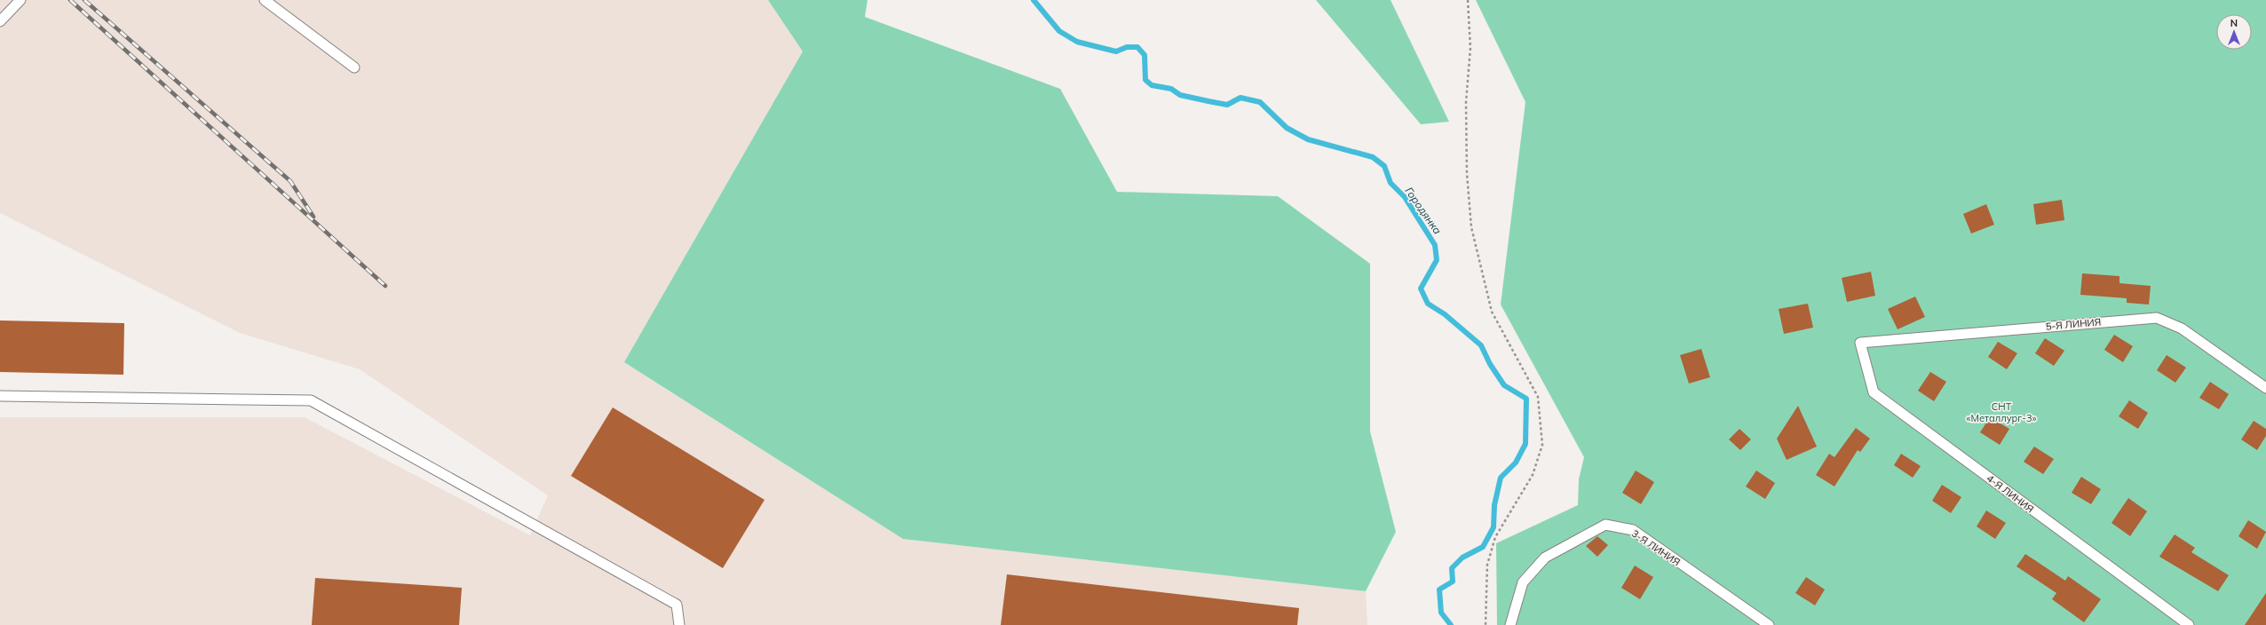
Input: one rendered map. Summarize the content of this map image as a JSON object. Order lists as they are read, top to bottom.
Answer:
{
  "streets": {
    "lane": ["5-Я ЛИНИЯ", "4-Я ЛИНИЯ", "3-Я ЛИНИЯ"]
  },
  "crossings": [
    ["5-Я ЛИНИЯ", "4-Я ЛИНИЯ"]
  ],
  "water": ["Городянка"],
  "parks": ["СНТ «Металлург-3»"],
  "north": "top"
}
